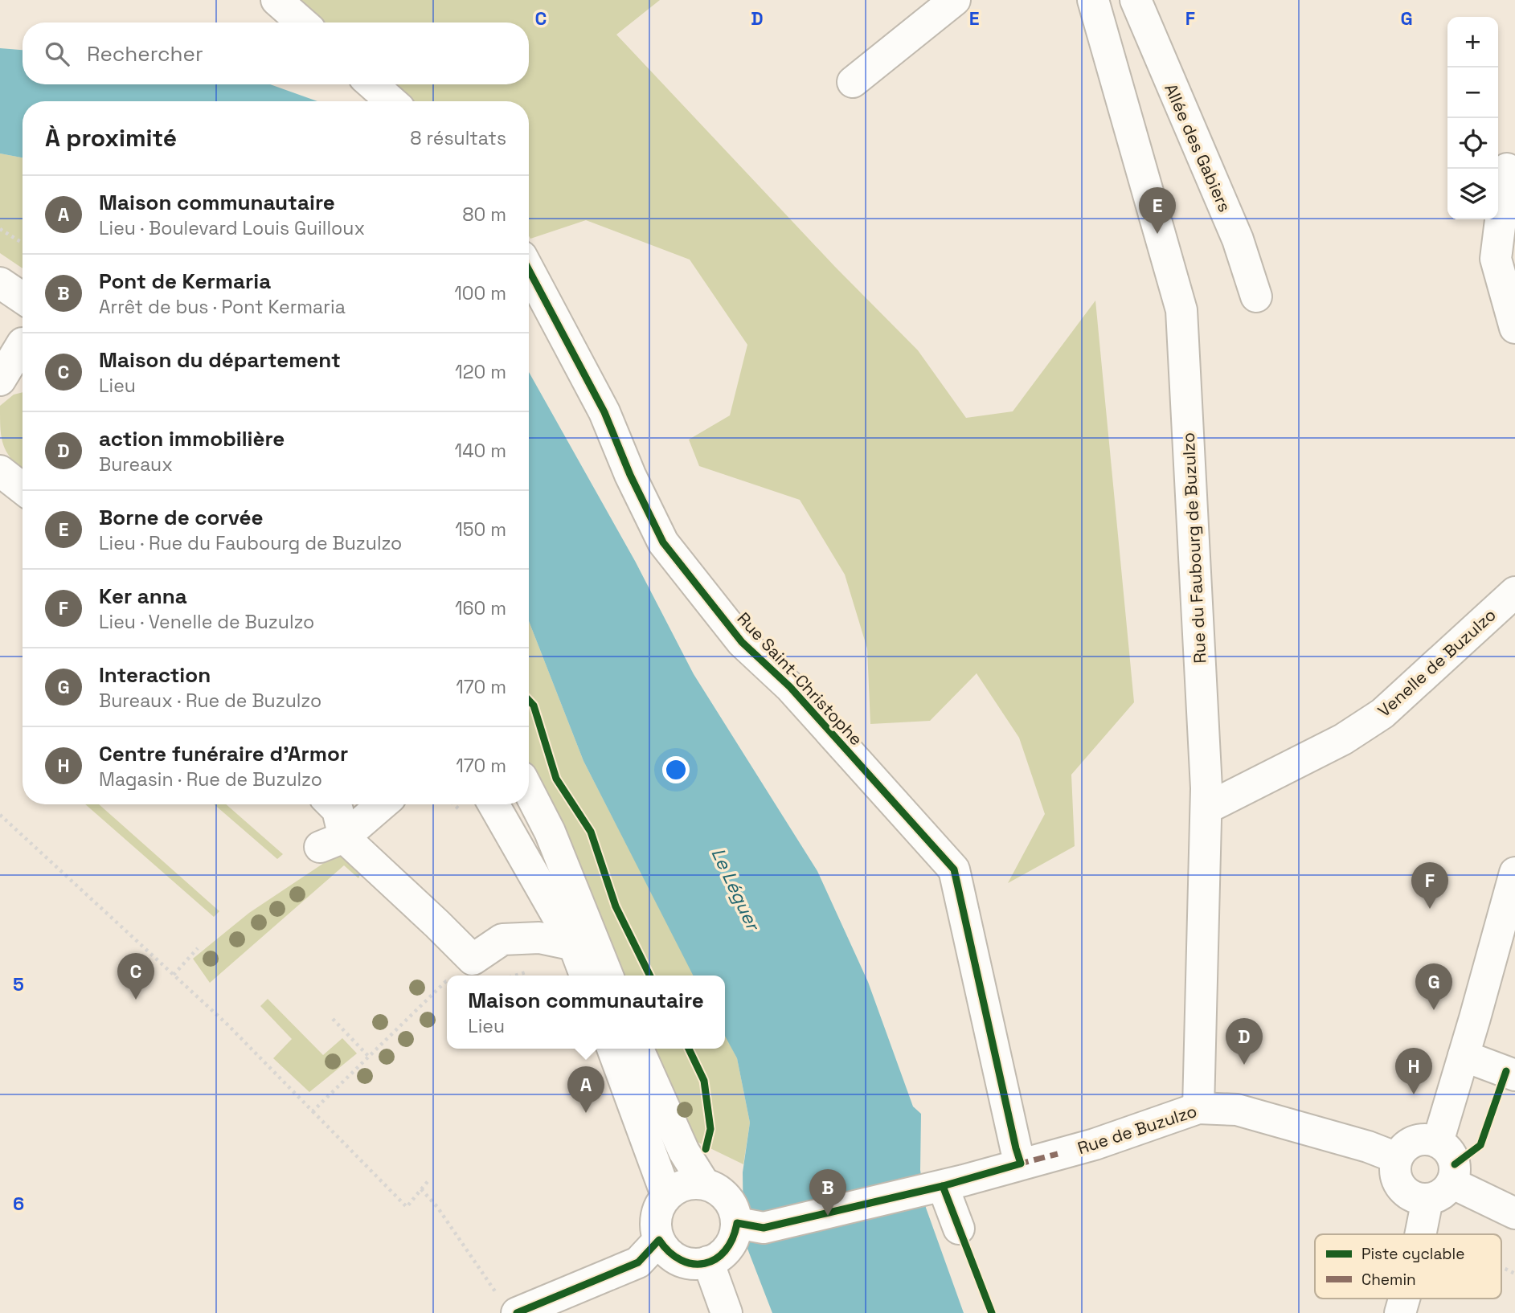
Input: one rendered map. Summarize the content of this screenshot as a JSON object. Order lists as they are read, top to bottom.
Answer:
{
  "streets": {
    "street": [
      "Allée des Gabiers",
      "Rue du Faubourg de Buzulzo",
      "Venelle de Buzulzo",
      "Rue Saint-Christophe",
      "Rue de Buzulzo"
    ]
  },
  "crossings": [
    ["Rue du Faubourg de Buzulzo", "Venelle de Buzulzo"],
    ["Rue du Faubourg de Buzulzo", "Rue de Buzulzo"],
    ["Rue Saint-Christophe", "Rue de Buzulzo"]
  ],
  "water": ["Le Léguer"],
  "legend": ["Piste cyclable", "Chemin"],
  "page": {
    "map_buttons": ["+", "−"],
    "search": "Rechercher",
    "heading": ["À proximité", "8 résultats"],
    "list": [
      {
        "mark": "A",
        "name": "Maison communautaire",
        "note": "Lieu · Boulevard Louis Guilloux",
        "value": "80 m"
      },
      {
        "mark": "B",
        "name": "Pont de Kermaria",
        "note": "Arrêt de bus · Pont Kermaria",
        "value": "100 m"
      },
      {
        "mark": "C",
        "name": "Maison du département",
        "note": "Lieu",
        "value": "120 m"
      },
      {
        "mark": "D",
        "name": "action immobilière",
        "note": "Bureaux",
        "value": "140 m"
      },
      {
        "mark": "E",
        "name": "Borne de corvée",
        "note": "Lieu · Rue du Faubourg de Buzulzo",
        "value": "150 m"
      },
      {
        "mark": "F",
        "name": "Ker anna",
        "note": "Lieu · Venelle de Buzulzo",
        "value": "160 m"
      },
      {
        "mark": "G",
        "name": "Interaction",
        "note": "Bureaux · Rue de Buzulzo",
        "value": "170 m"
      },
      {
        "mark": "H",
        "name": "Centre funéraire d'Armor",
        "note": "Magasin · Rue de Buzulzo",
        "value": "170 m"
      }
    ],
    "pins": [
      "E",
      "F",
      "C",
      "G",
      "D",
      "H",
      "A",
      "B"
    ],
    "popup": ["Maison communautaire", "Lieu"]
  },
  "grid": {
    "columns": [
      "C",
      "D",
      "E",
      "F",
      "G"
    ],
    "rows": ["5", "6"]
  }
}
